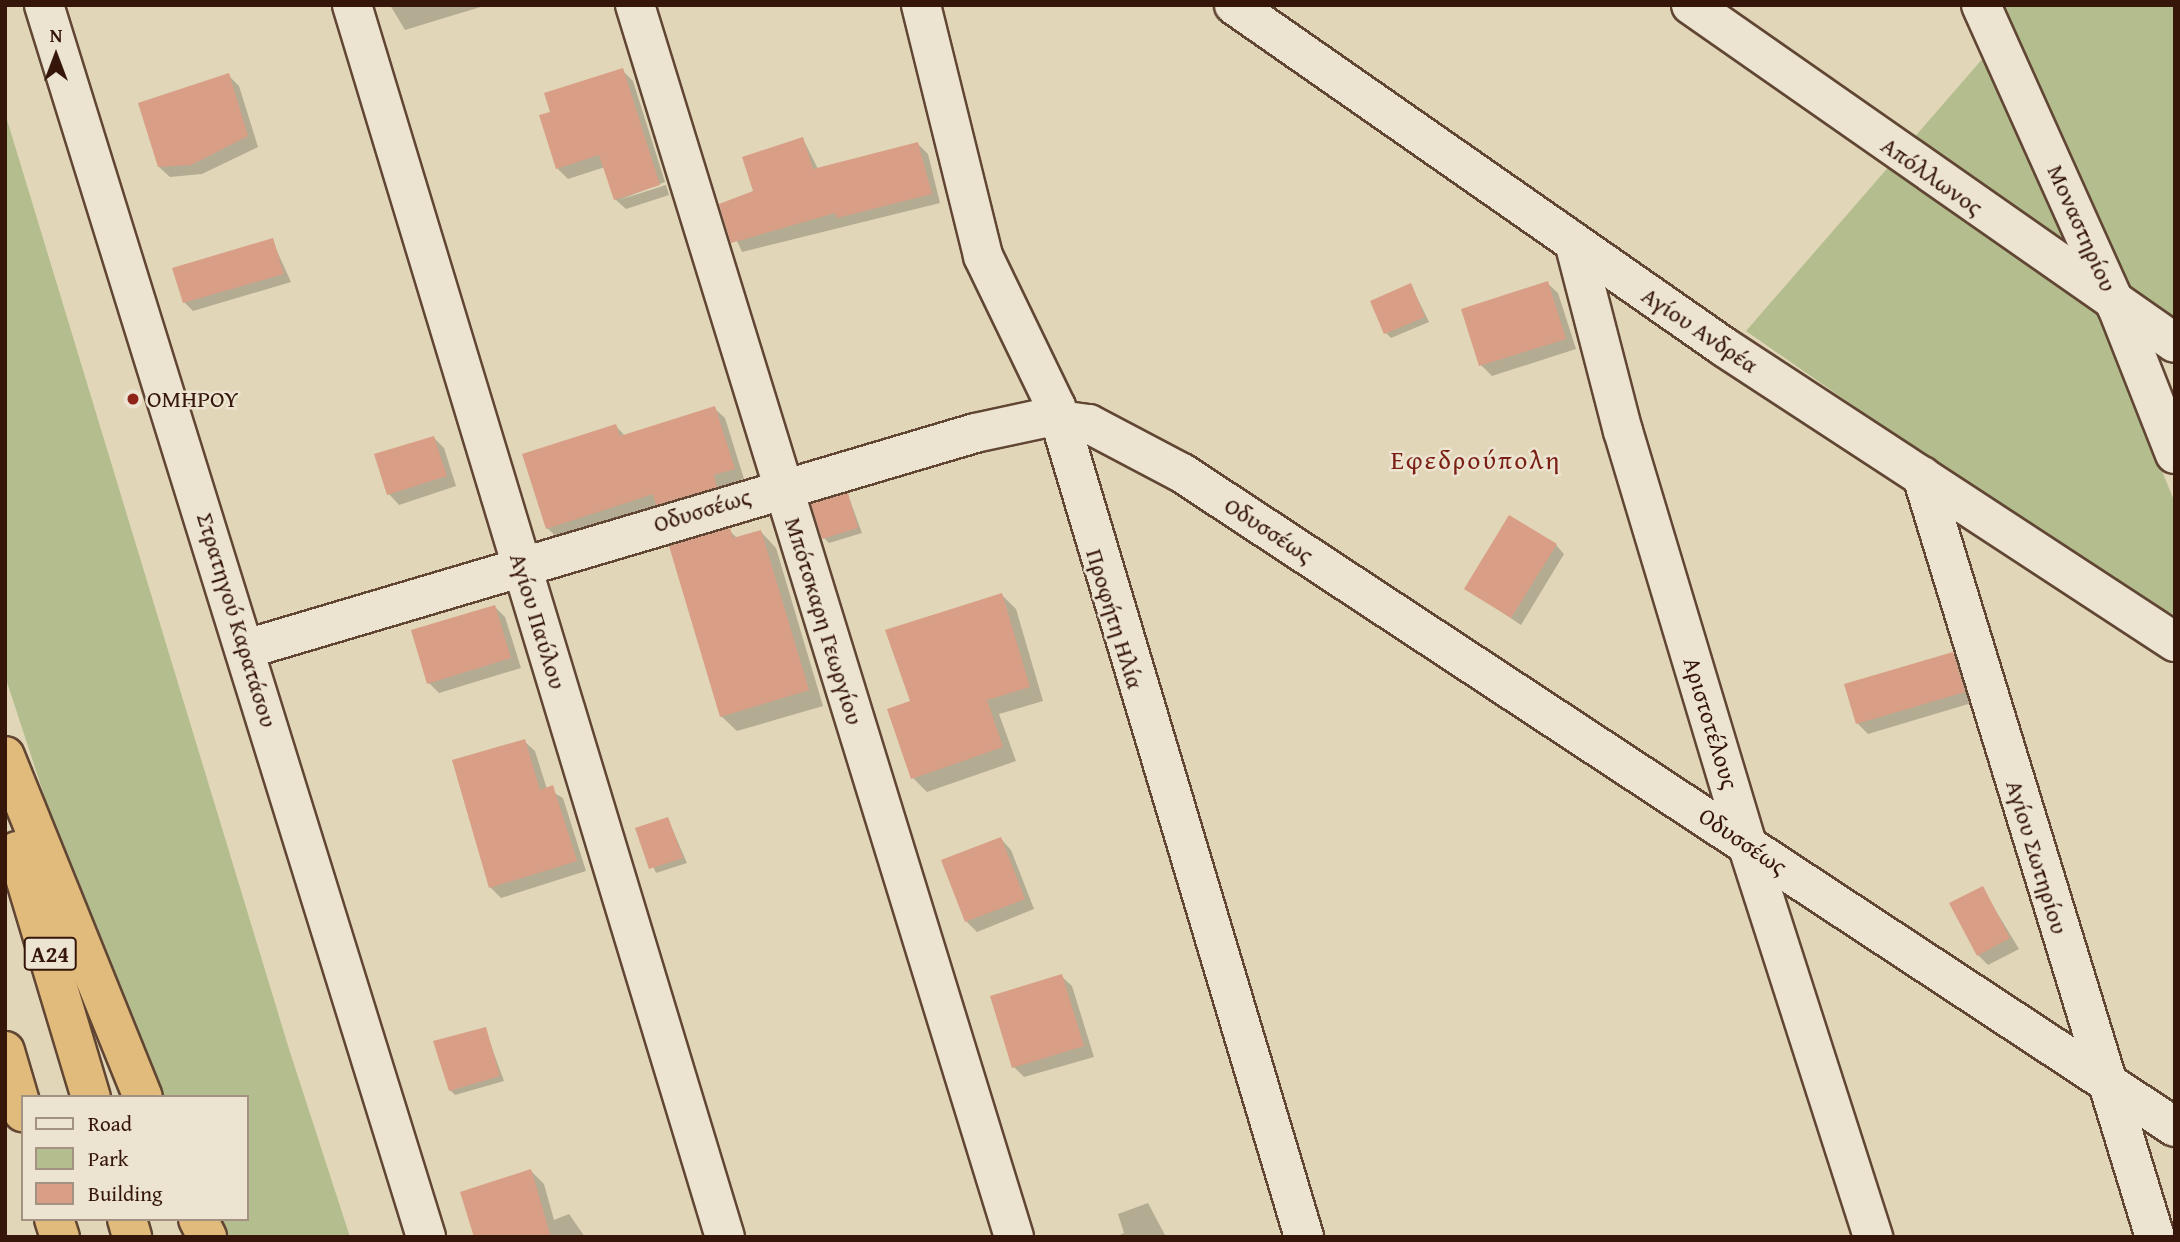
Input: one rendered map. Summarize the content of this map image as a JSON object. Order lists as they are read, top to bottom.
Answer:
{
  "streets": {
    "highway": ["Α24"],
    "street": [
      "Απόλλωνος",
      "Μοναστηρίου",
      "Αγίου Ανδρέα",
      "Οδυσσέως",
      "Προφήτη Ηλία",
      "Στρατηγού Καρατάσου",
      "Αγίου Παύλου",
      "Μπότσκαρη Γεωργίου",
      "Αριστοτέλους",
      "Αγίου Σωτηρίου"
    ]
  },
  "crossings": [
    ["Απόλλωνος", "Μοναστηρίου"],
    ["Αγίου Ανδρέα", "Αριστοτέλους"],
    ["Αγίου Ανδρέα", "Αγίου Σωτηρίου"],
    ["Οδυσσέως", "Προφήτη Ηλία"],
    ["Οδυσσέως", "Στρατηγού Καρατάσου"],
    ["Οδυσσέως", "Αγίου Παύλου"],
    ["Οδυσσέως", "Μπότσκαρη Γεωργίου"],
    ["Οδυσσέως", "Αριστοτέλους"],
    ["Οδυσσέως", "Αγίου Σωτηρίου"]
  ],
  "districts": ["Εφεδρούπολη"],
  "places": ["ΟΜΗΡΟΥ"],
  "legend": ["Road", "Park", "Building"],
  "north": "top"
}
